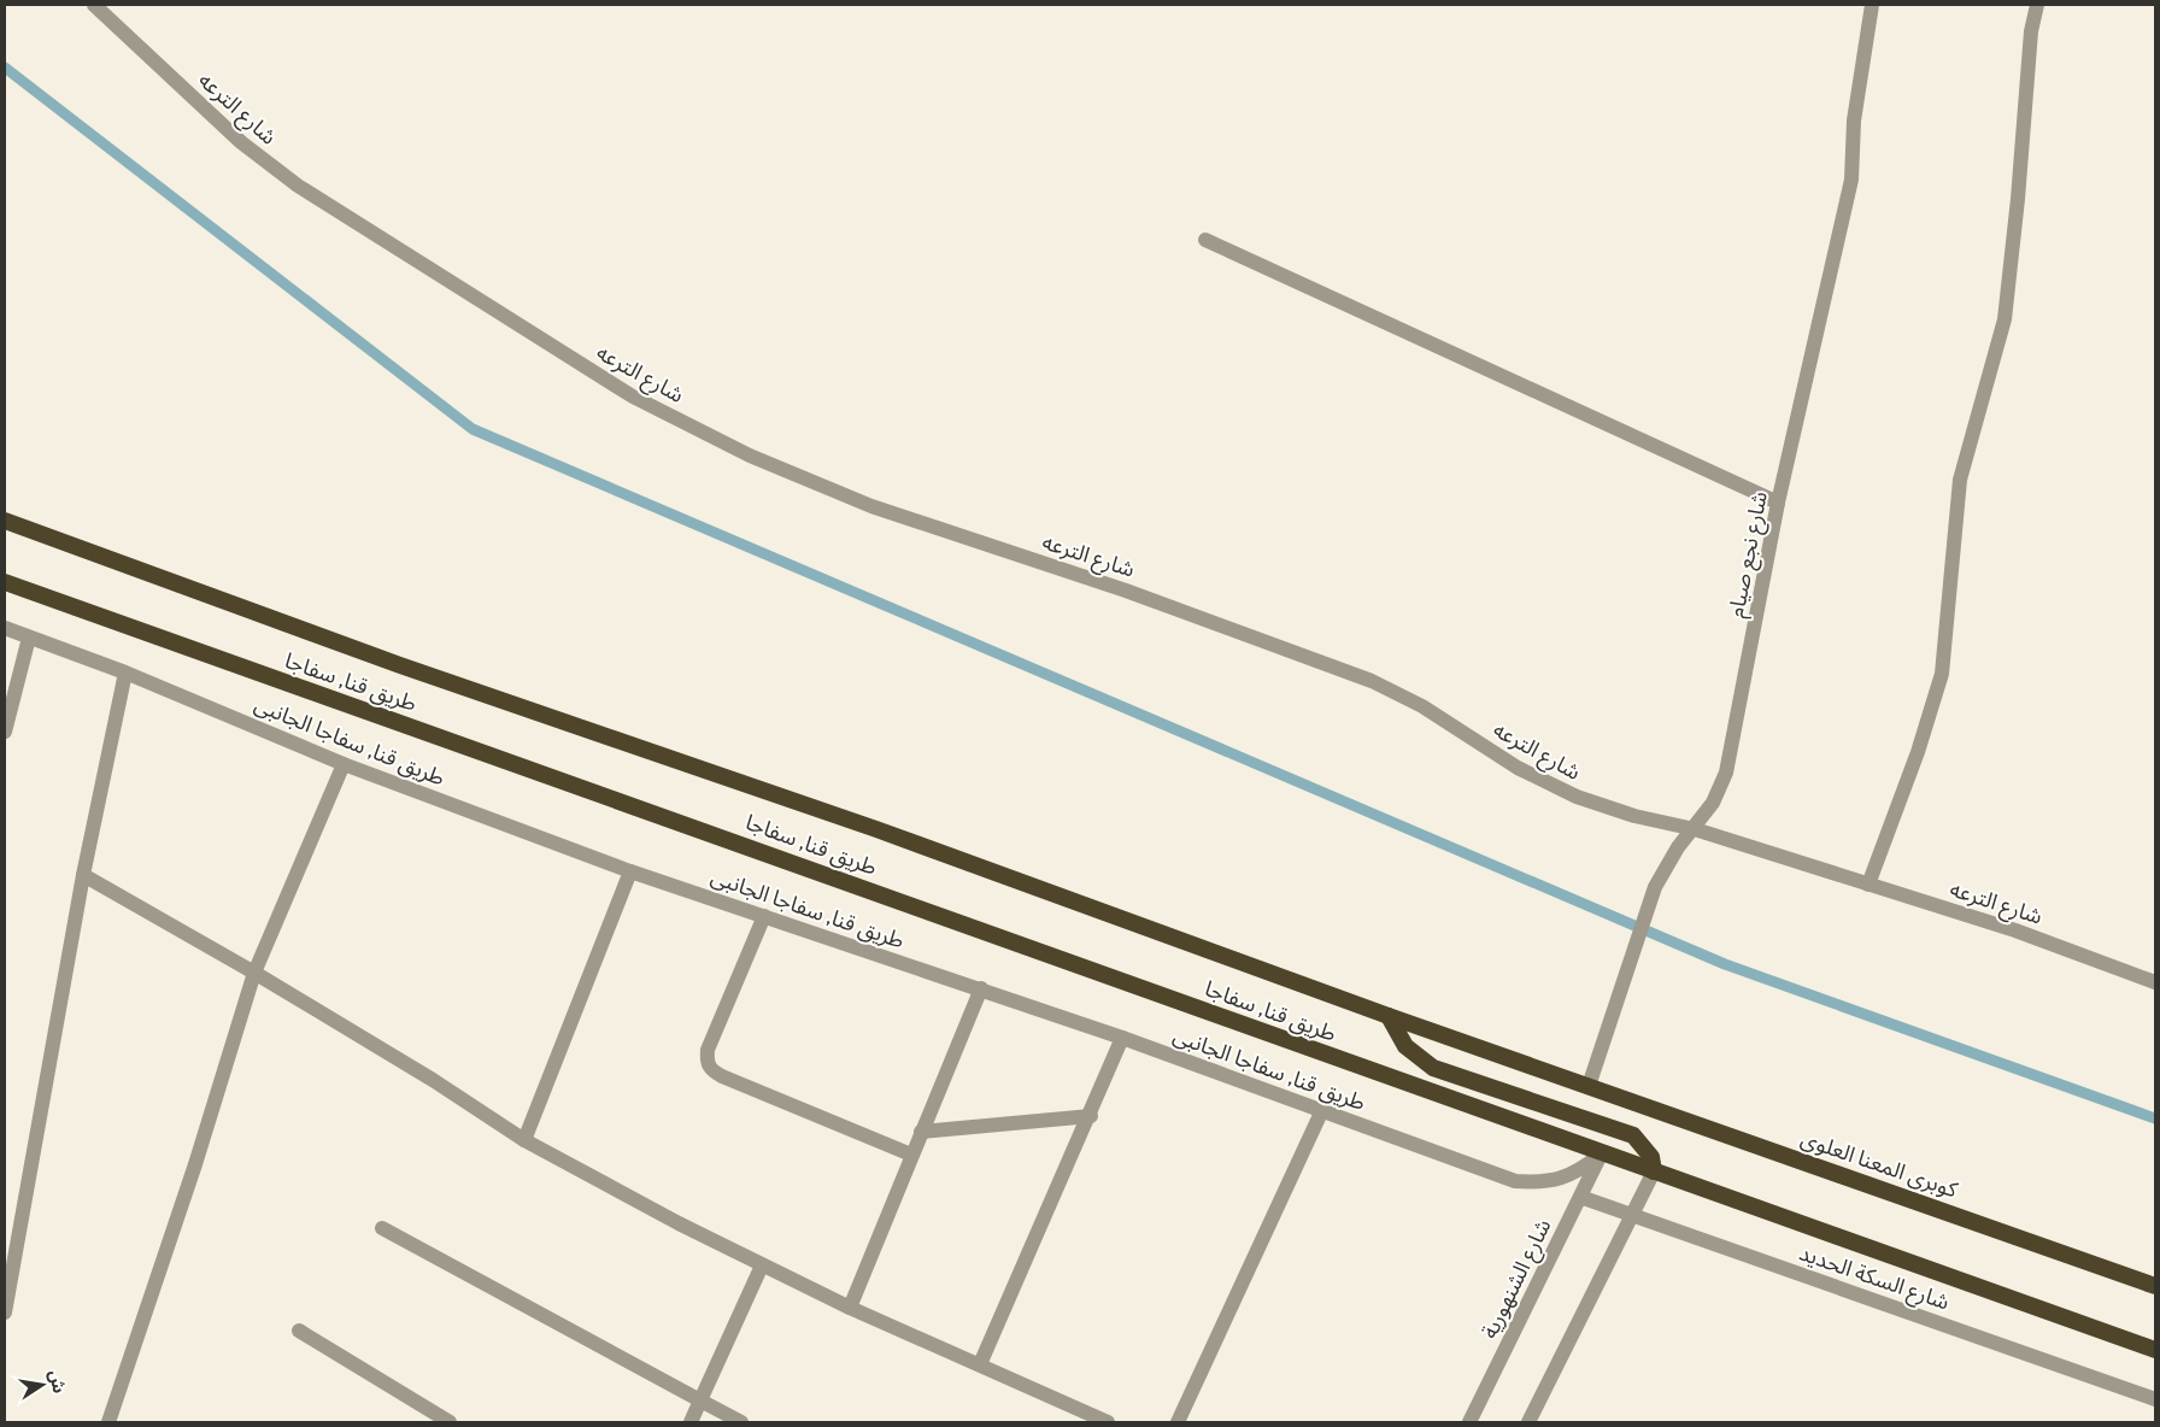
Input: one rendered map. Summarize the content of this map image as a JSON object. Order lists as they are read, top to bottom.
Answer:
{
  "streets": {
    "highway": ["طريق قنا, سفاجا", "كوبرى المعنا العلوى"],
    "street": [
      "شارع الترعه",
      "شارع نجع صيام",
      "طريق قنا, سفاجا الجانبى",
      "شارع السكة الحديد",
      "شارع الشنهورية"
    ]
  },
  "crossings": [
    ["شارع الترعه", "شارع نجع صيام"],
    ["شارع نجع صيام", "طريق قنا, سفاجا"],
    ["شارع نجع صيام", "كوبرى المعنا العلوى"],
    ["طريق قنا, سفاجا", "طريق قنا, سفاجا الجانبى"],
    ["طريق قنا, سفاجا", "كوبرى المعنا العلوى"],
    ["طريق قنا, سفاجا", "شارع الشنهورية"],
    ["طريق قنا, سفاجا الجانبى", "شارع الشنهورية"],
    ["شارع السكة الحديد", "شارع الشنهورية"]
  ],
  "north": "right"
}
